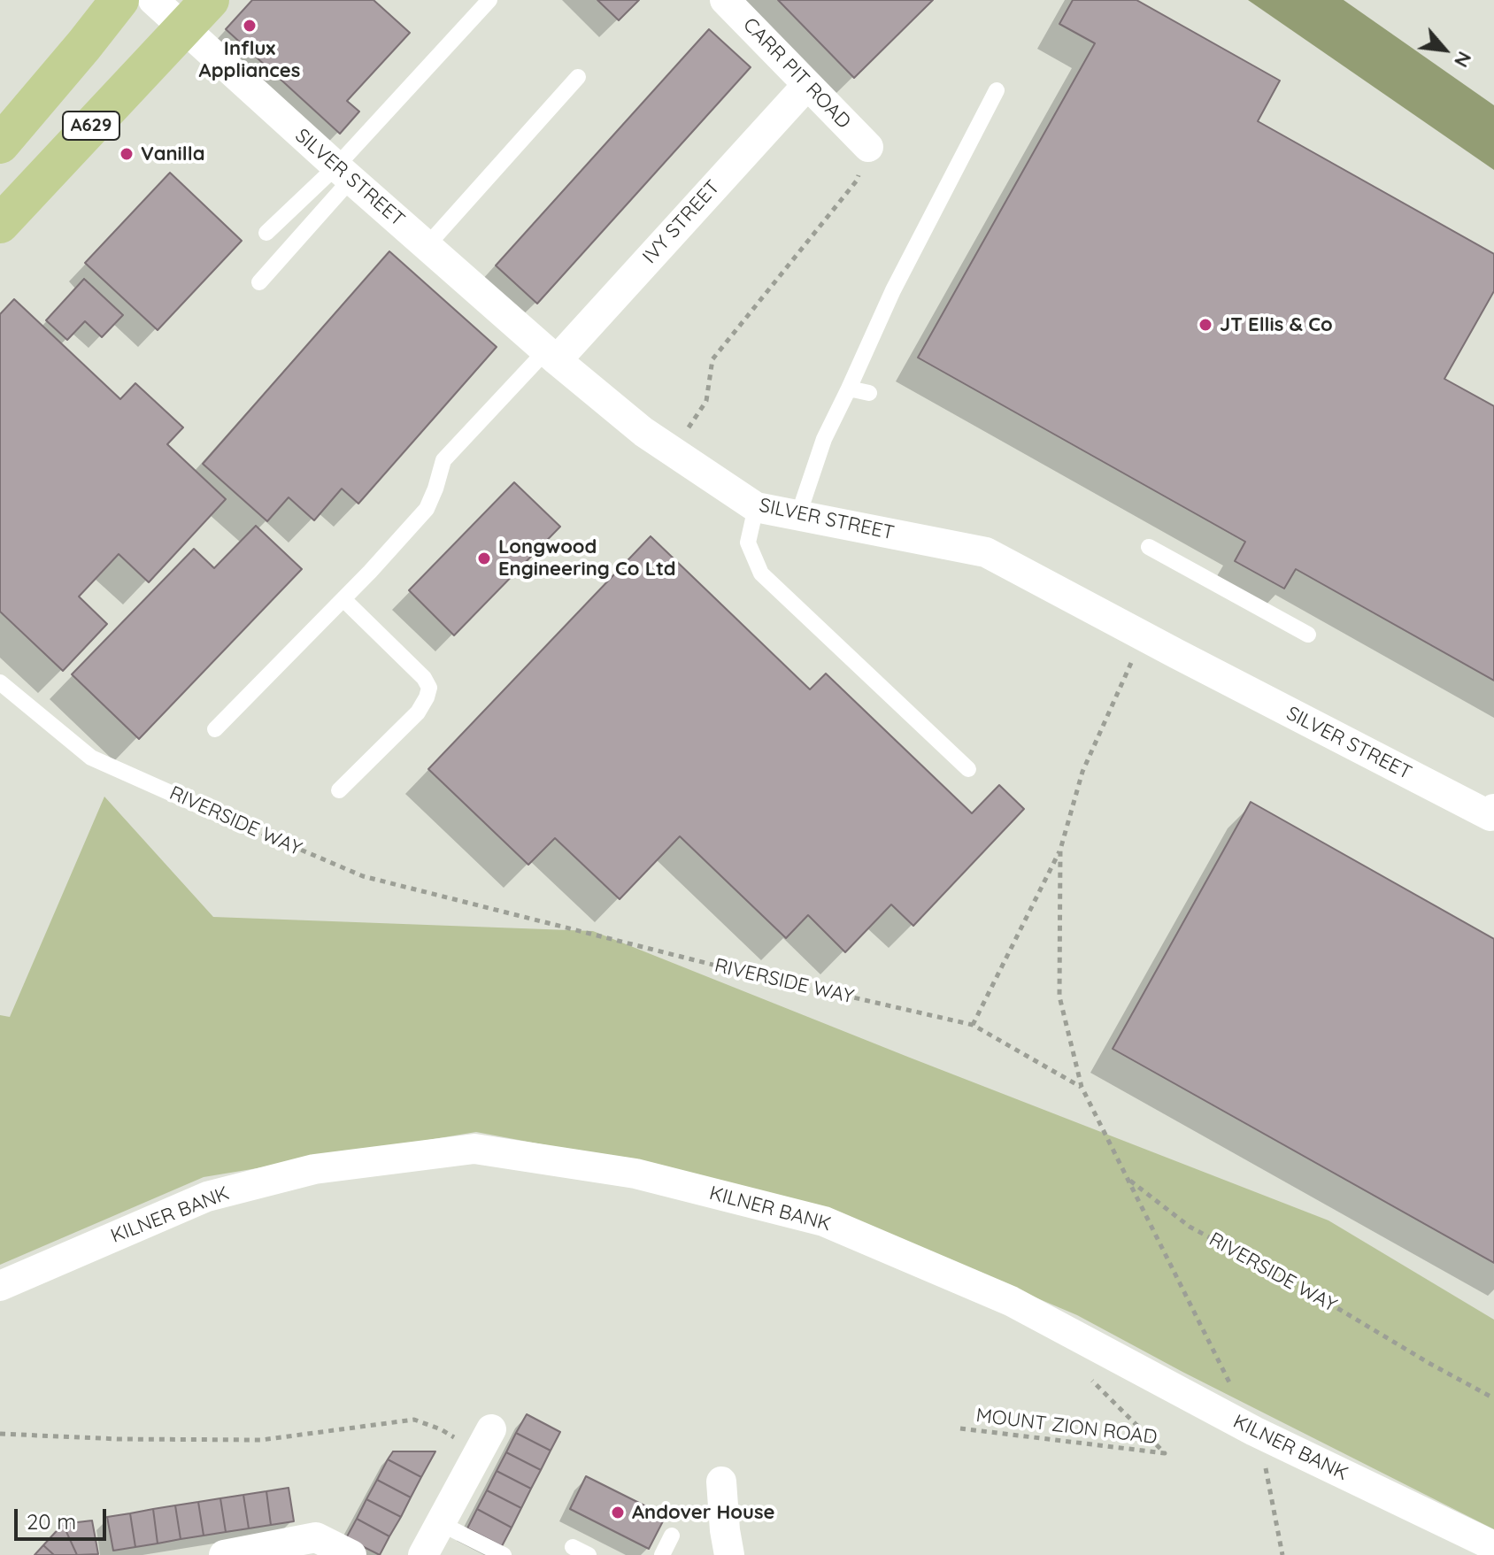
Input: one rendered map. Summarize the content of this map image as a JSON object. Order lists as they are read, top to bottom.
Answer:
{
  "streets": {
    "highway": ["A629"],
    "street": [
      "CARR PIT ROAD",
      "SILVER STREET",
      "IVY STREET",
      "KILNER BANK"
    ],
    "lane": ["RIVERSIDE WAY"],
    "path": ["MOUNT ZION ROAD"]
  },
  "crossings": [
    ["CARR PIT ROAD", "IVY STREET"],
    ["A629", "SILVER STREET"],
    ["SILVER STREET", "IVY STREET"]
  ],
  "places": [
    "Influx Appliances",
    "Vanilla",
    "JT Ellis & Co",
    "Longwood Engineering Co Ltd",
    "Andover House"
  ],
  "scale_bar": "20 m",
  "north": "bottom right"
}
